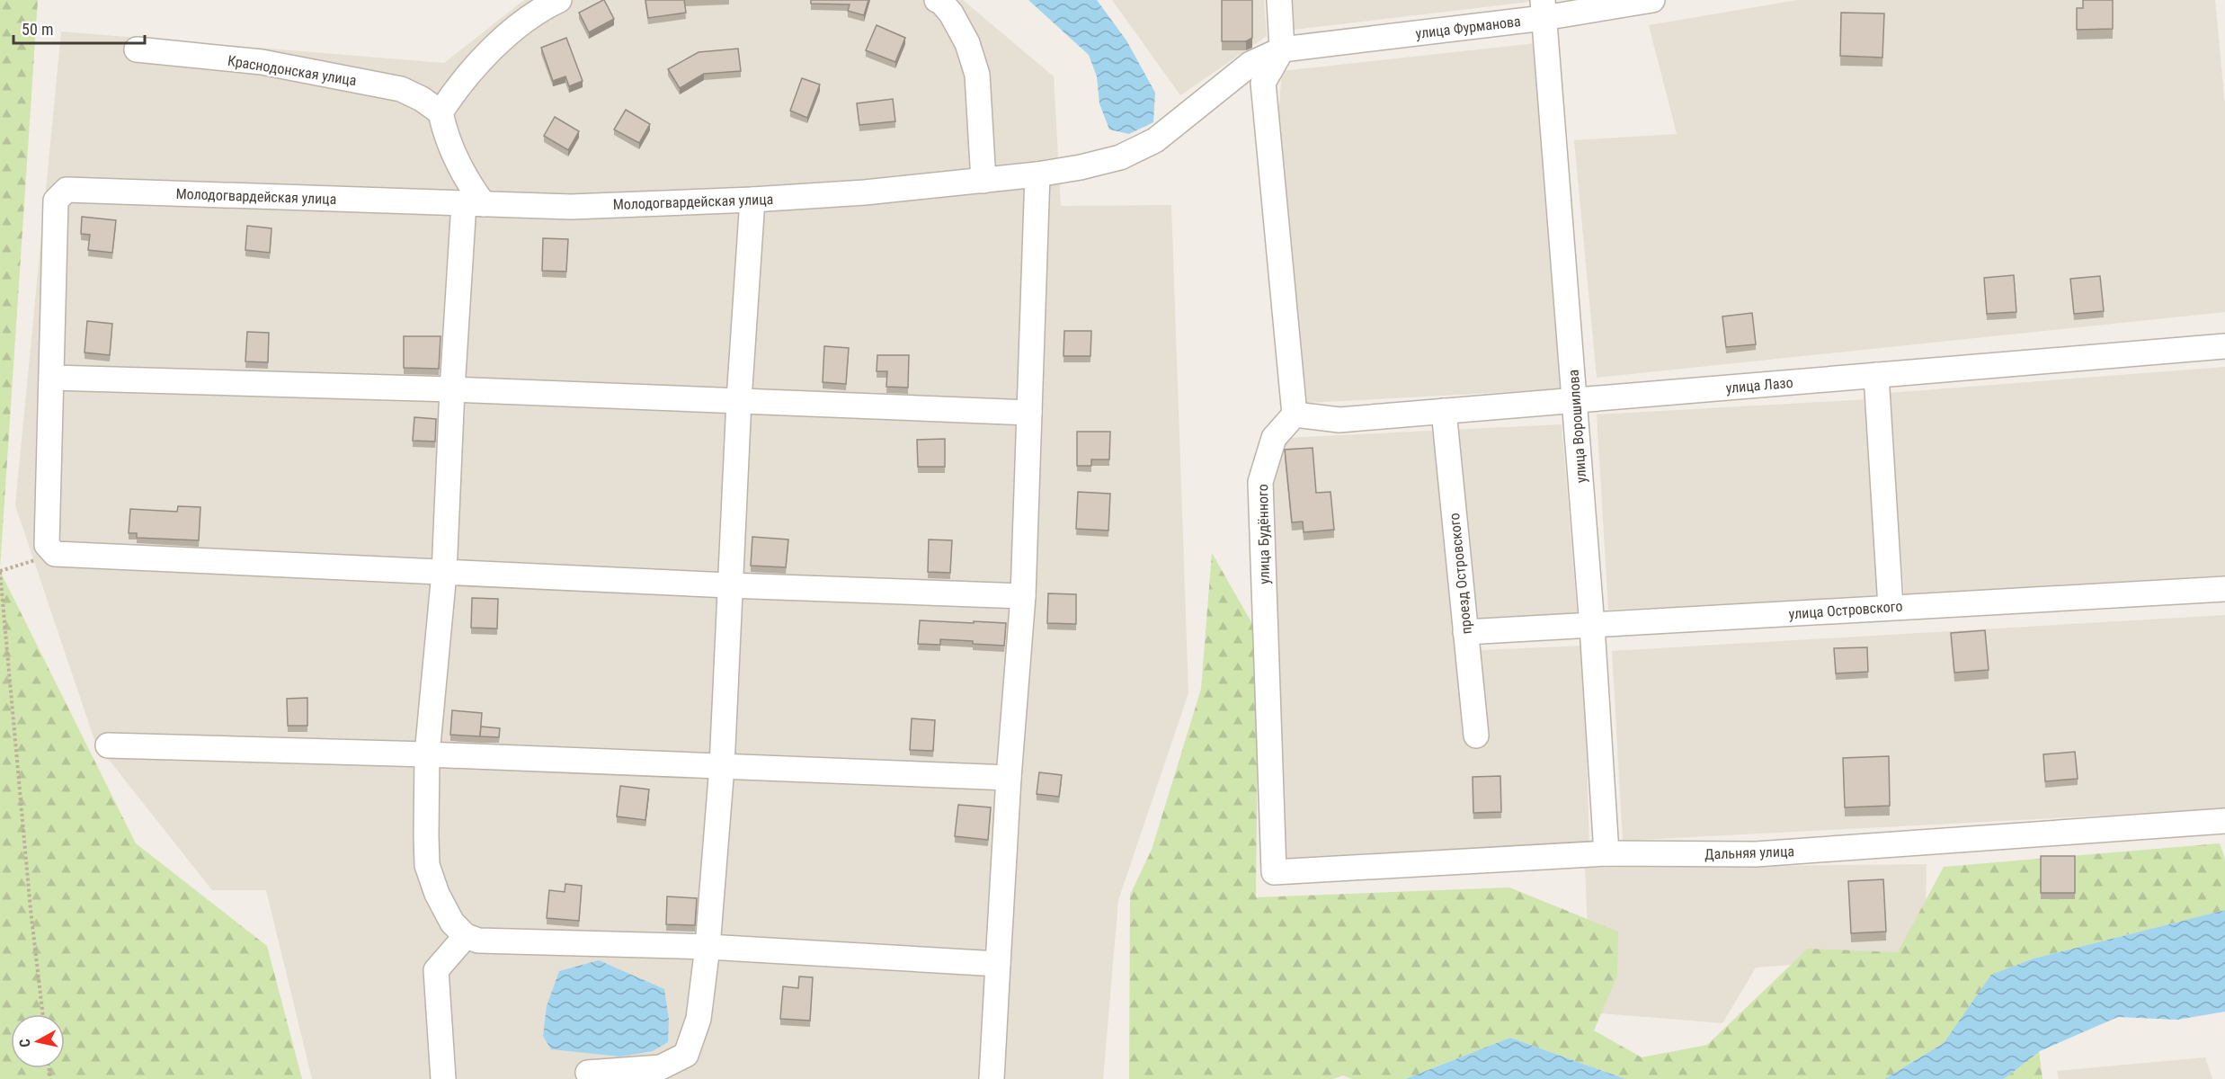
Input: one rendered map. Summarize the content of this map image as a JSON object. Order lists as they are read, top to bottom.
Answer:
{
  "streets": {
    "street": [
      "улица Фурманова",
      "Краснодонская улица",
      "Молодогвардейская улица",
      "улица Лазо",
      "улица Ворошилова",
      "улица Будённого",
      "проезд Островского",
      "улица Островского",
      "Дальняя улица"
    ]
  },
  "crossings": [
    ["улица Фурманова", "Молодогвардейская улица"],
    ["улица Фурманова", "улица Ворошилова"],
    ["улица Лазо", "улица Ворошилова"],
    ["улица Лазо", "улица Будённого"],
    ["улица Лазо", "проезд Островского"],
    ["улица Ворошилова", "улица Островского"],
    ["улица Ворошилова", "Дальняя улица"],
    ["улица Будённого", "Дальняя улица"],
    ["проезд Островского", "улица Островского"]
  ],
  "scale_bar": "50 m",
  "north": "left"
}
